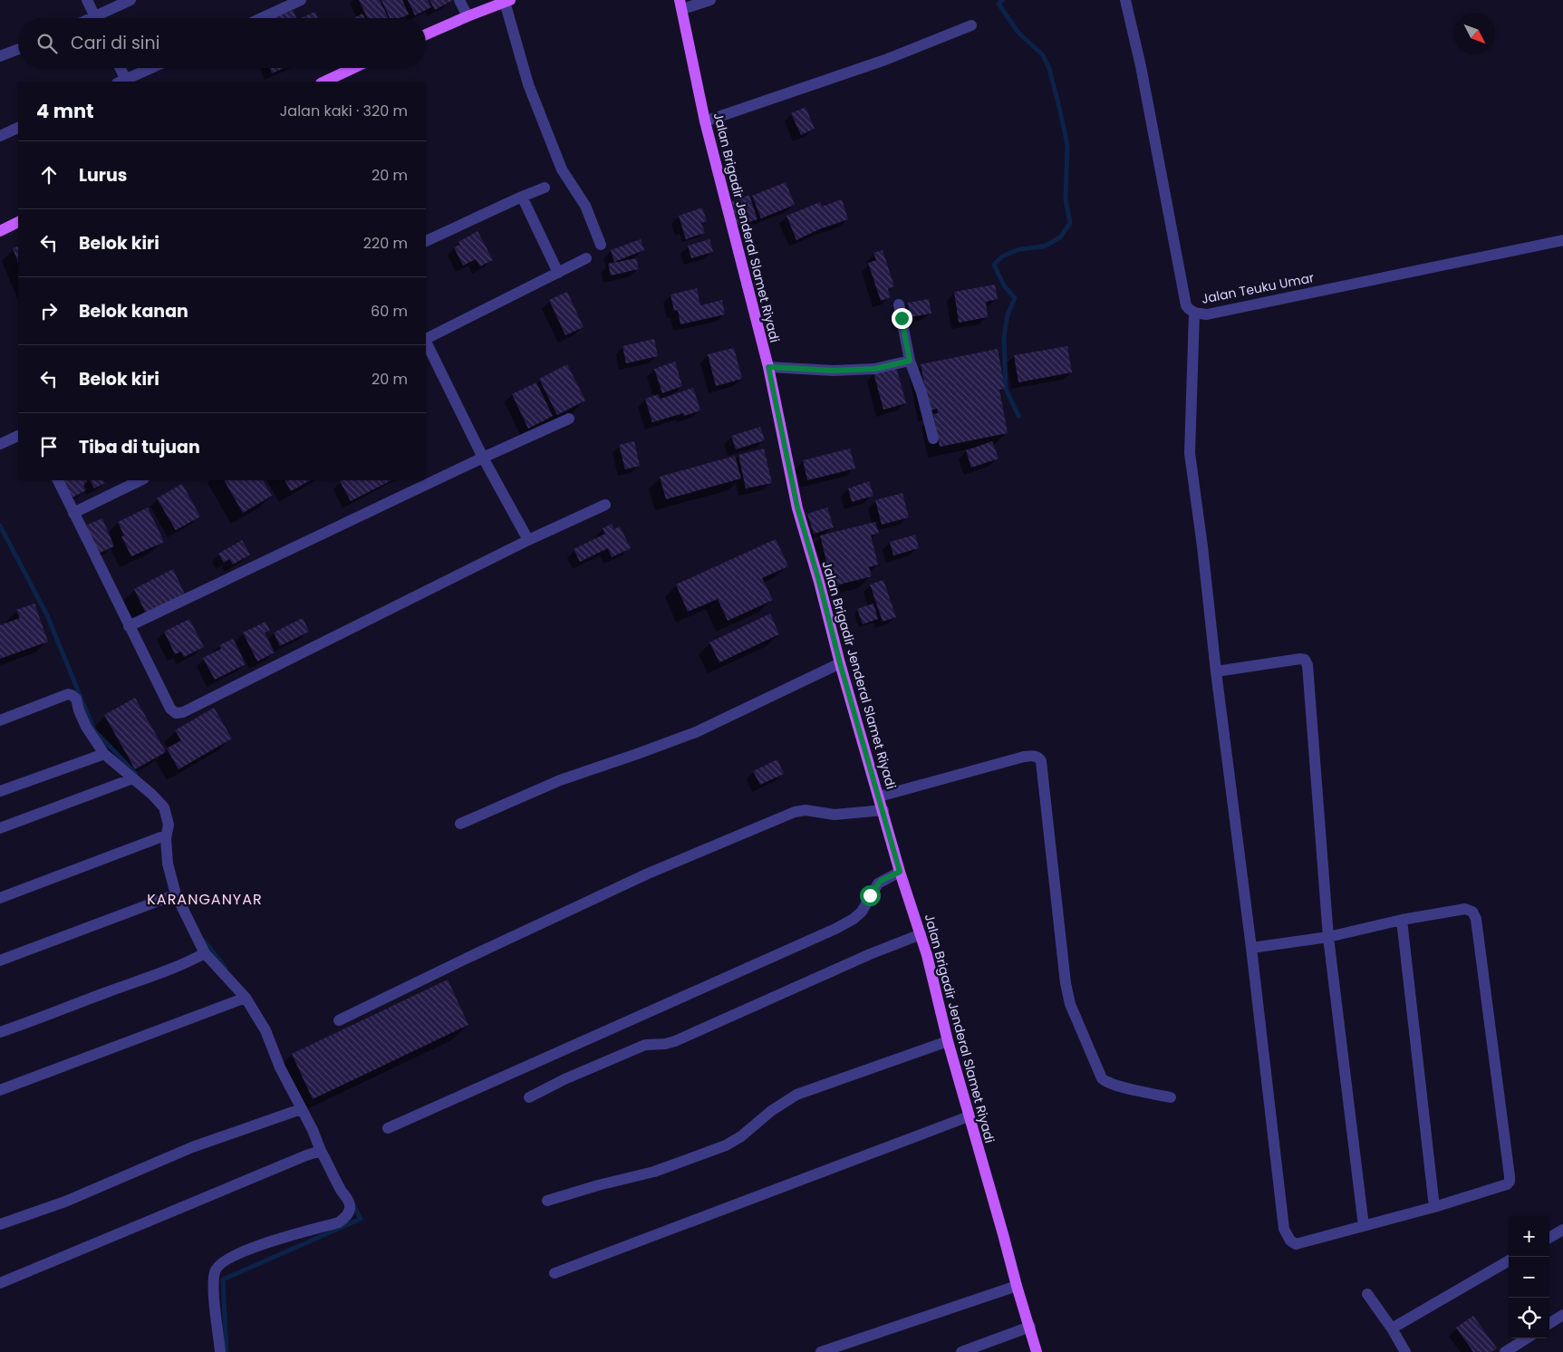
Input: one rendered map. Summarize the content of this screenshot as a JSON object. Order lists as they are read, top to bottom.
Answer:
{
  "streets": {
    "main road": ["Jalan Brigadir Jenderal Slamet Riyadi"],
    "street": ["Jalan Teuku Umar"]
  },
  "districts": ["KARANGANYAR"],
  "north": "bottom right",
  "page": {
    "search": "Cari di sini",
    "heading": ["4 mnt", "Jalan kaki · 320 m"],
    "list": [
      ["Lurus", "20 m"],
      ["Belok kiri", "220 m"],
      ["Belok kanan", "60 m"],
      ["Belok kiri", "20 m"],
      "Tiba di tujuan"
    ],
    "map_buttons": ["+", "−"]
  }
}
